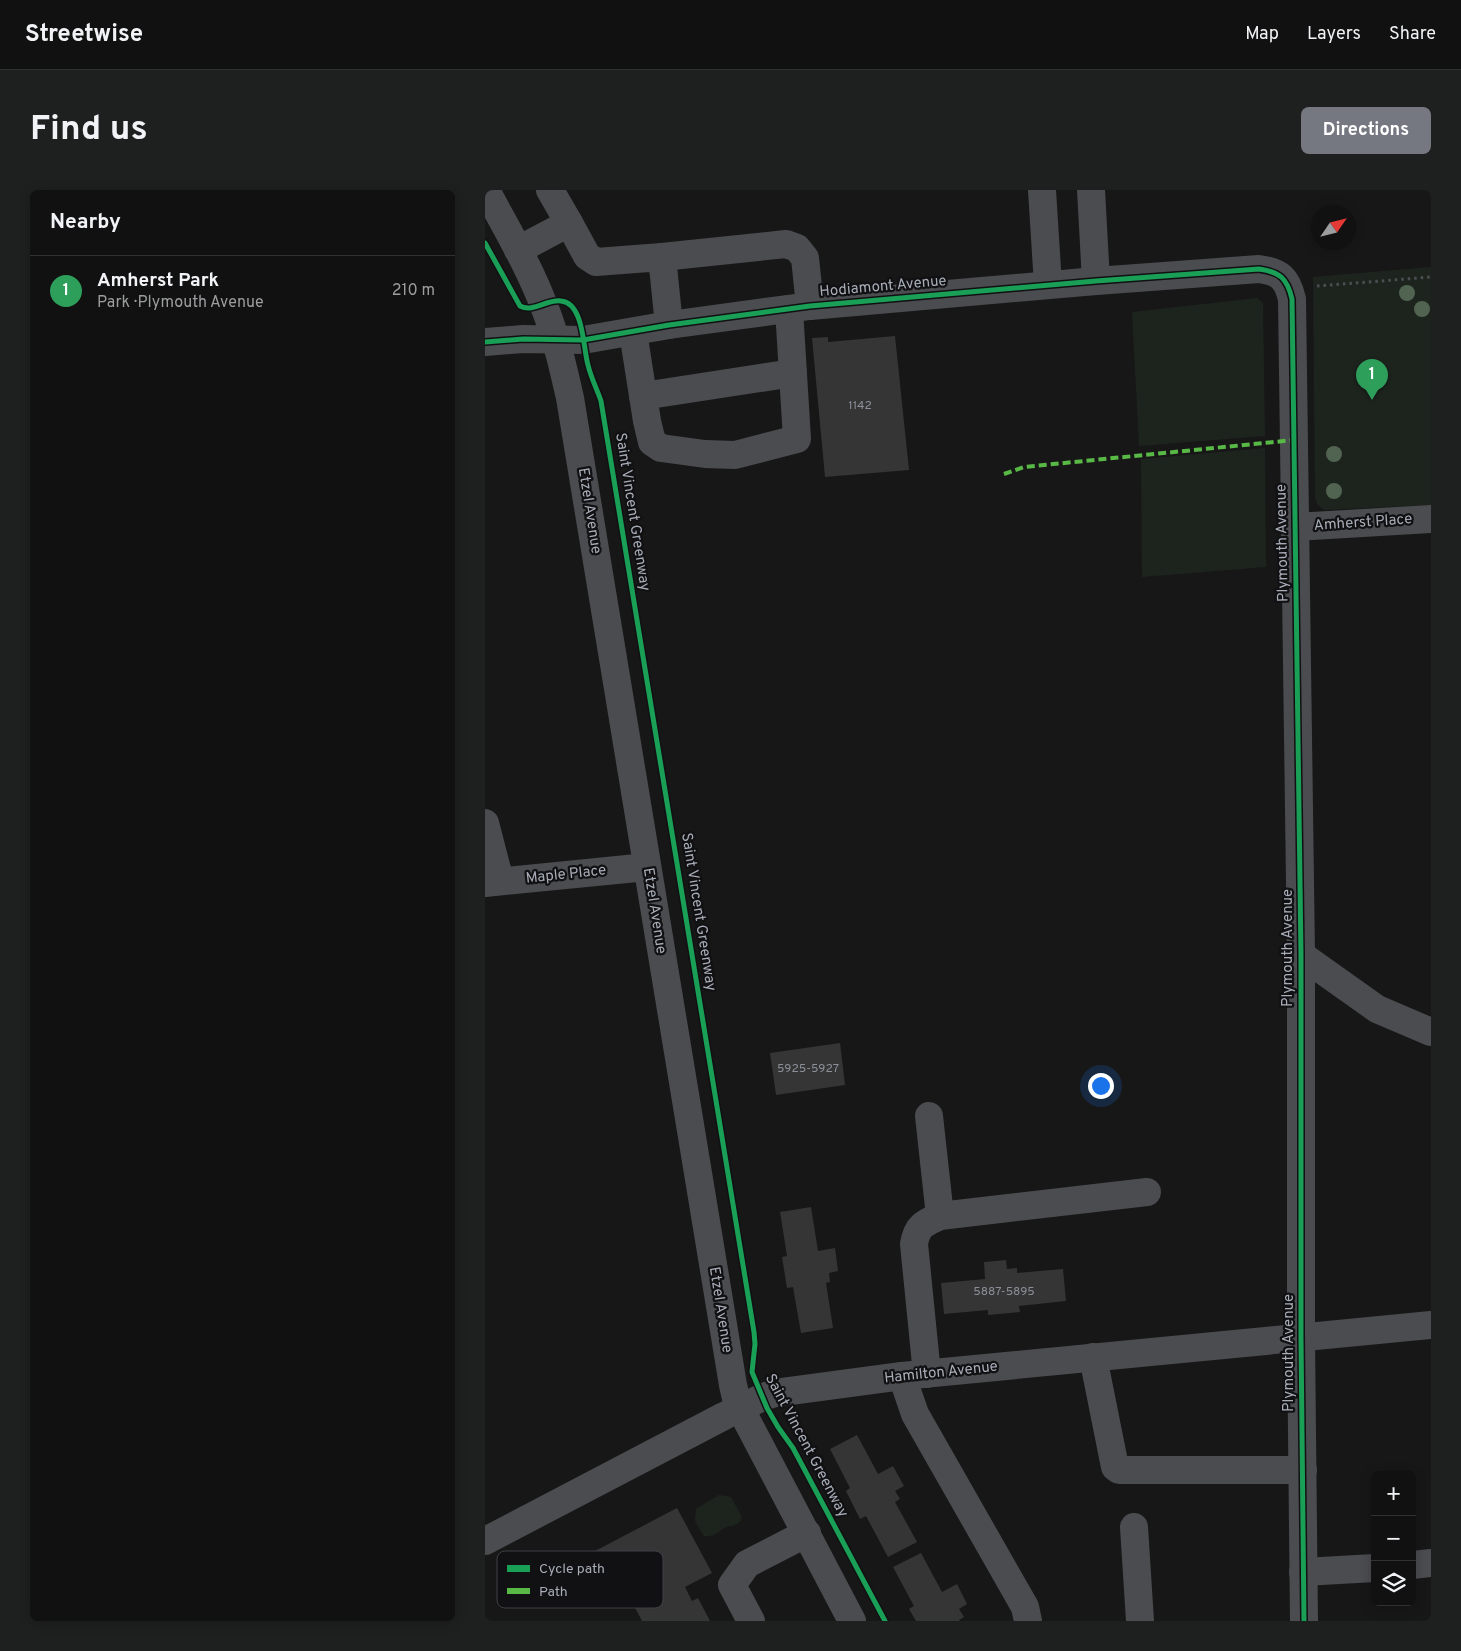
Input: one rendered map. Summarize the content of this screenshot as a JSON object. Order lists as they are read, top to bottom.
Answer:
{
  "streets": {
    "street": [
      "Hodiamont Avenue",
      "Etzel Avenue",
      "Amherst Place",
      "Plymouth Avenue",
      "Maple Place",
      "Hamilton Avenue"
    ],
    "cycle path": ["Saint Vincent Greenway"]
  },
  "crossings": [
    ["Hodiamont Avenue", "Etzel Avenue"],
    ["Hodiamont Avenue", "Plymouth Avenue"],
    ["Etzel Avenue", "Maple Place"],
    ["Etzel Avenue", "Hamilton Avenue"],
    ["Amherst Place", "Plymouth Avenue"],
    ["Plymouth Avenue", "Hamilton Avenue"]
  ],
  "house_numbers": ["1142", "5925-5927", "5887-5895"],
  "legend": ["Cycle path", "Path"],
  "north": "top right",
  "page": {
    "header": "Streetwise",
    "nav": ["Map", "Layers", "Share"],
    "buttons": "Directions",
    "title": "Find us",
    "heading": "Nearby",
    "list": [
      {
        "mark": "1",
        "name": "Amherst Park",
        "note": "Park · Plymouth Avenue",
        "value": "210 m"
      }
    ],
    "pins": "1",
    "map_buttons": ["+", "−"]
  }
}
